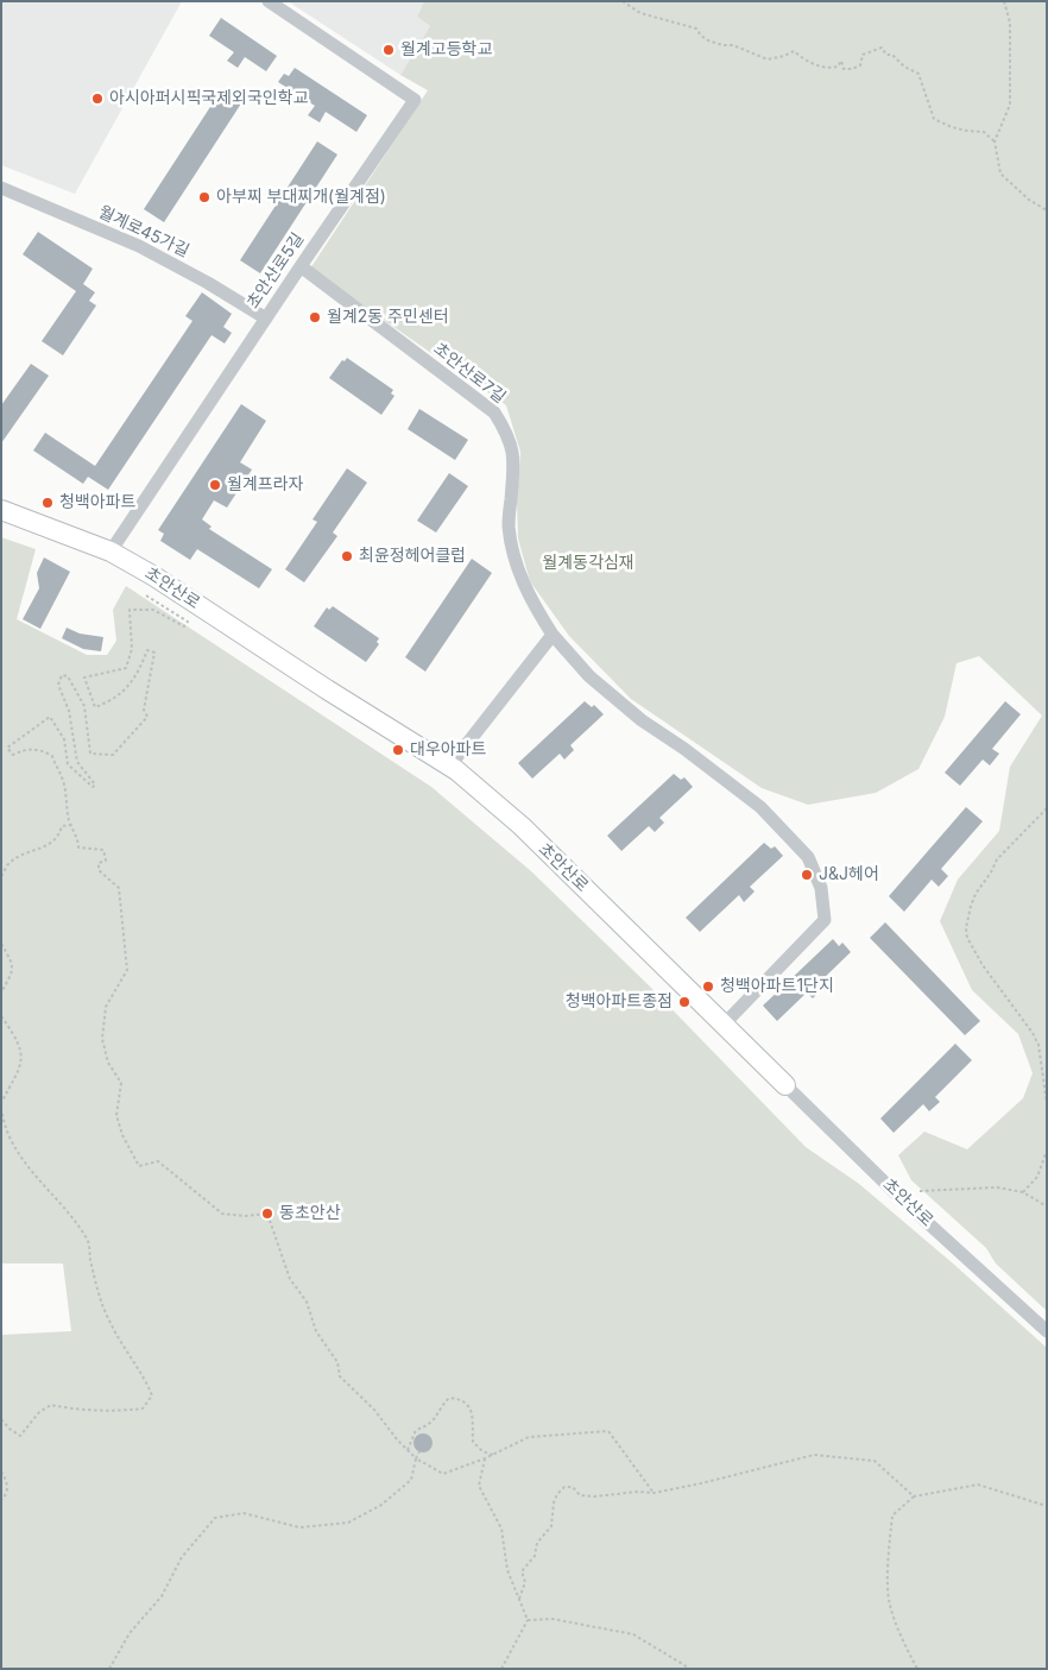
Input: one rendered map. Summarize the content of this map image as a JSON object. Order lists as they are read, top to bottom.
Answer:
{
  "streets": {
    "street": [
      "월계로45가길",
      "초안산로5길",
      "초안산로7길",
      "초안산로"
    ]
  },
  "crossings": [
    ["월계로45가길", "초안산로5길"],
    ["초안산로5길", "초안산로7길"],
    ["초안산로5길", "초안산로"],
    ["초안산로7길", "초안산로"]
  ],
  "parks": ["월계동각심재"],
  "places": [
    "월계고등학교",
    "아시아퍼시픽국제외국인학교",
    "아부찌 부대찌개(월계점)",
    "월계2동 주민센터",
    "월계프라자",
    "청백아파트",
    "최윤정헤어클럽",
    "대우아파트",
    "J&J헤어",
    "청백아파트1단지",
    "청백아파트종점",
    "동초안산"
  ]
}
